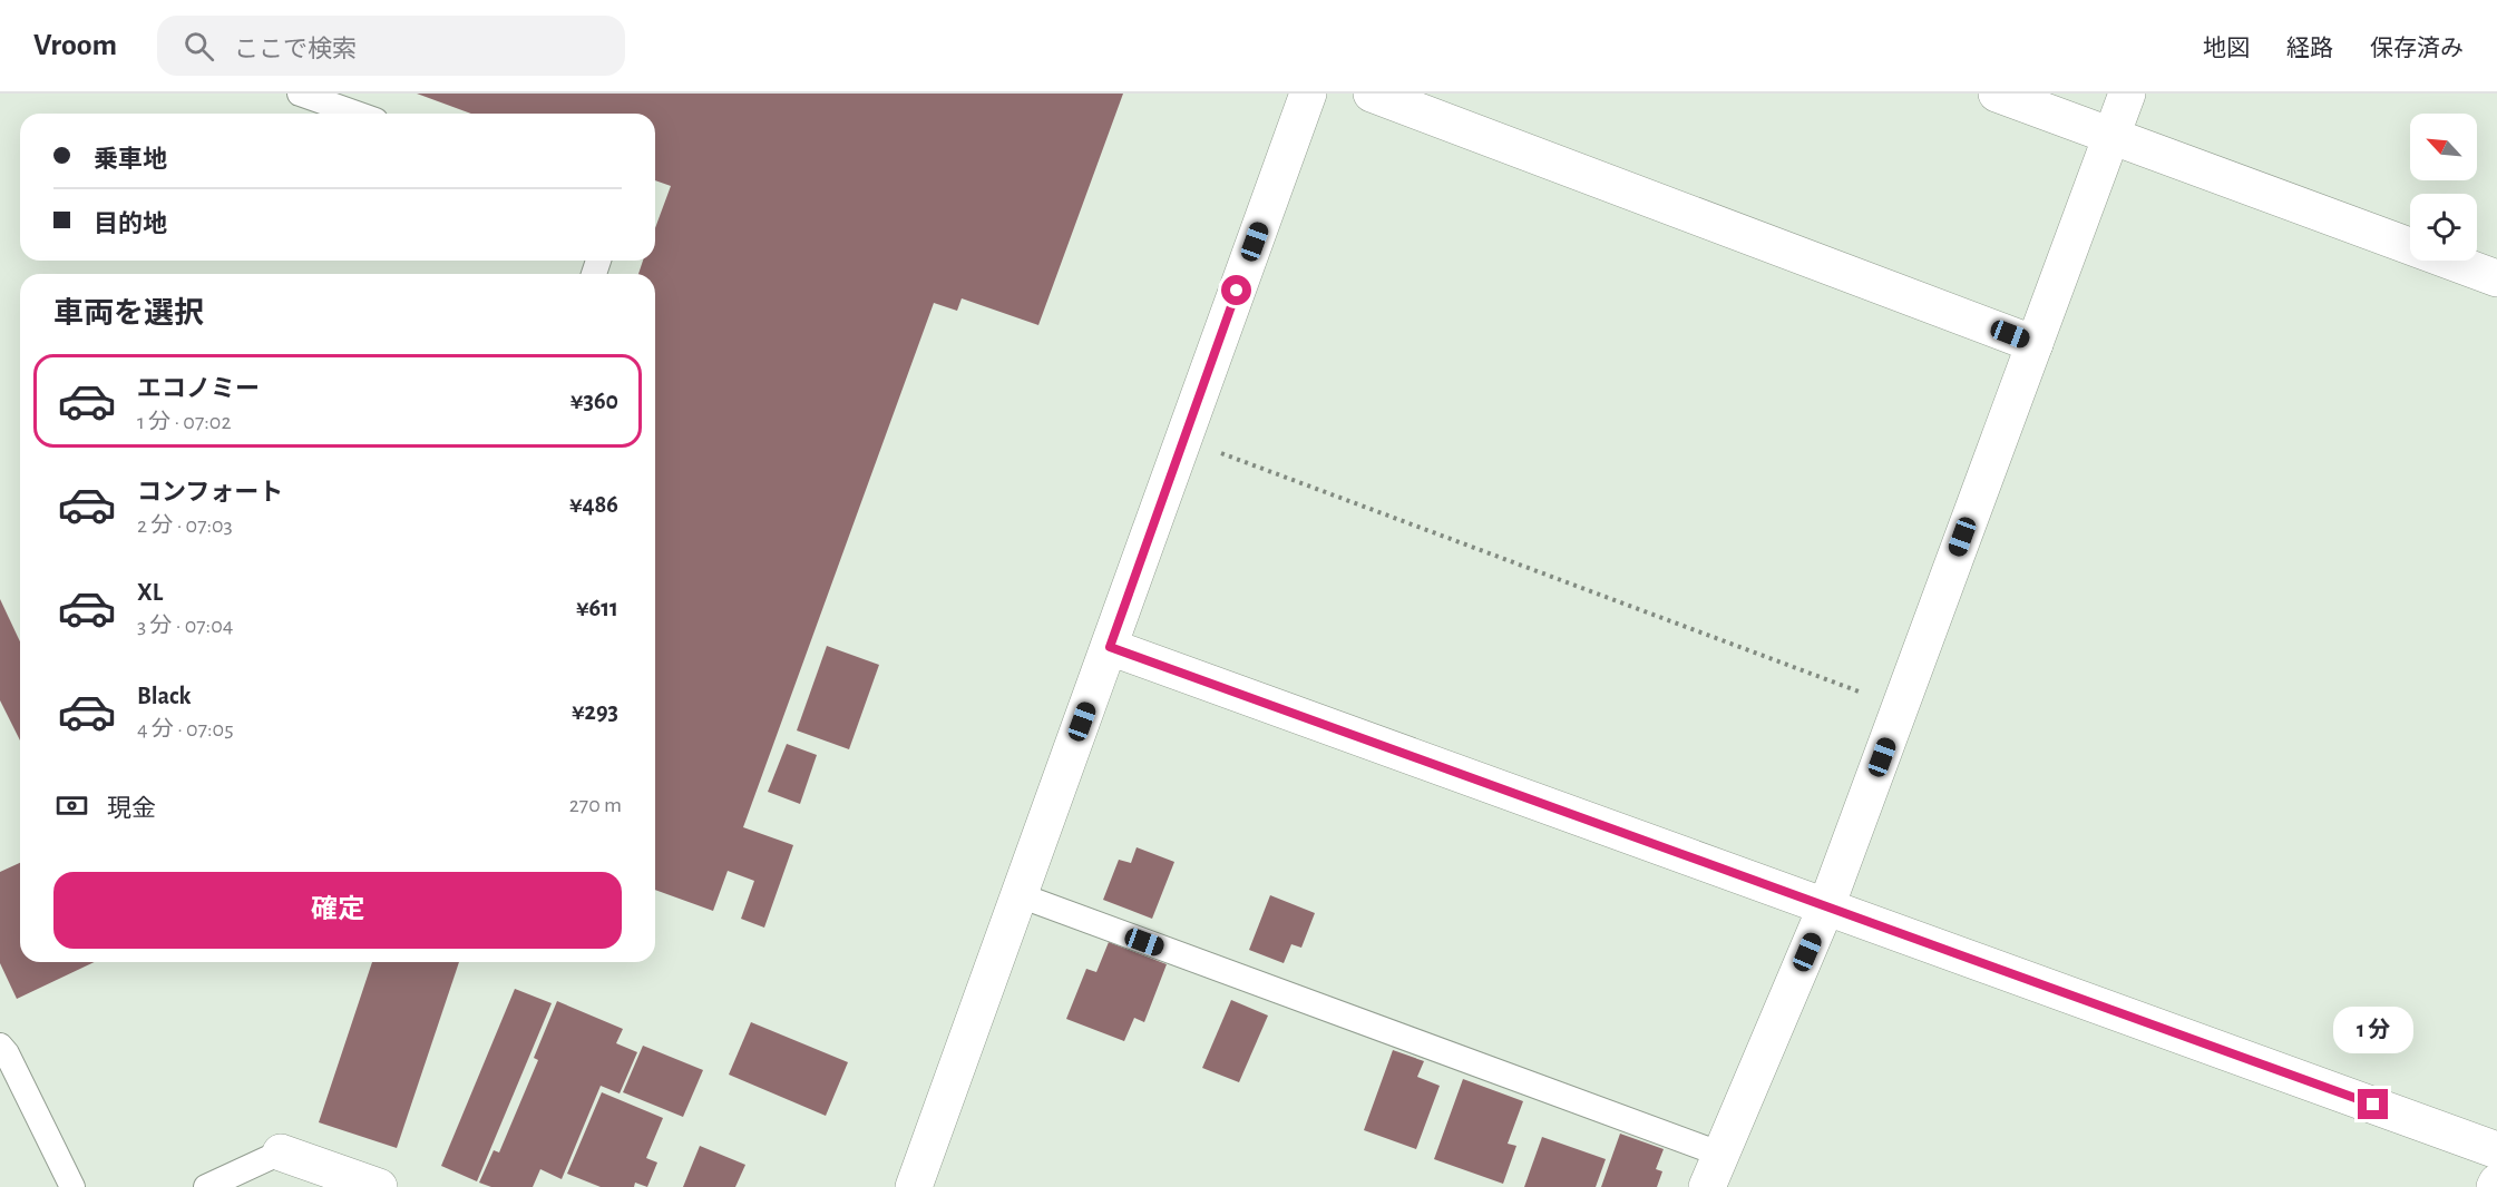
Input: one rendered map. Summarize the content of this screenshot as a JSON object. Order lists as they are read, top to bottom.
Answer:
{
  "north": "top left",
  "page": {
    "header": "Vroom",
    "search": "ここで検索",
    "nav": ["地図", "経路", "保存済み"],
    "banner": ["乗車地", "目的地"],
    "heading": "車両を選択",
    "list": [
      {
        "name": "エコノミー",
        "note": "1 分 · 07:02",
        "value": "¥360"
      },
      {
        "name": "コンフォート",
        "note": "2 分 · 07:03",
        "value": "¥486"
      },
      {
        "name": "XL",
        "note": "3 分 · 07:04",
        "value": "¥611"
      },
      {
        "name": "Black",
        "note": "4 分 · 07:05",
        "value": "¥293"
      }
    ],
    "pay": ["現金", "270 m"],
    "buttons": "確定",
    "bubble": "1 分"
  }
}
